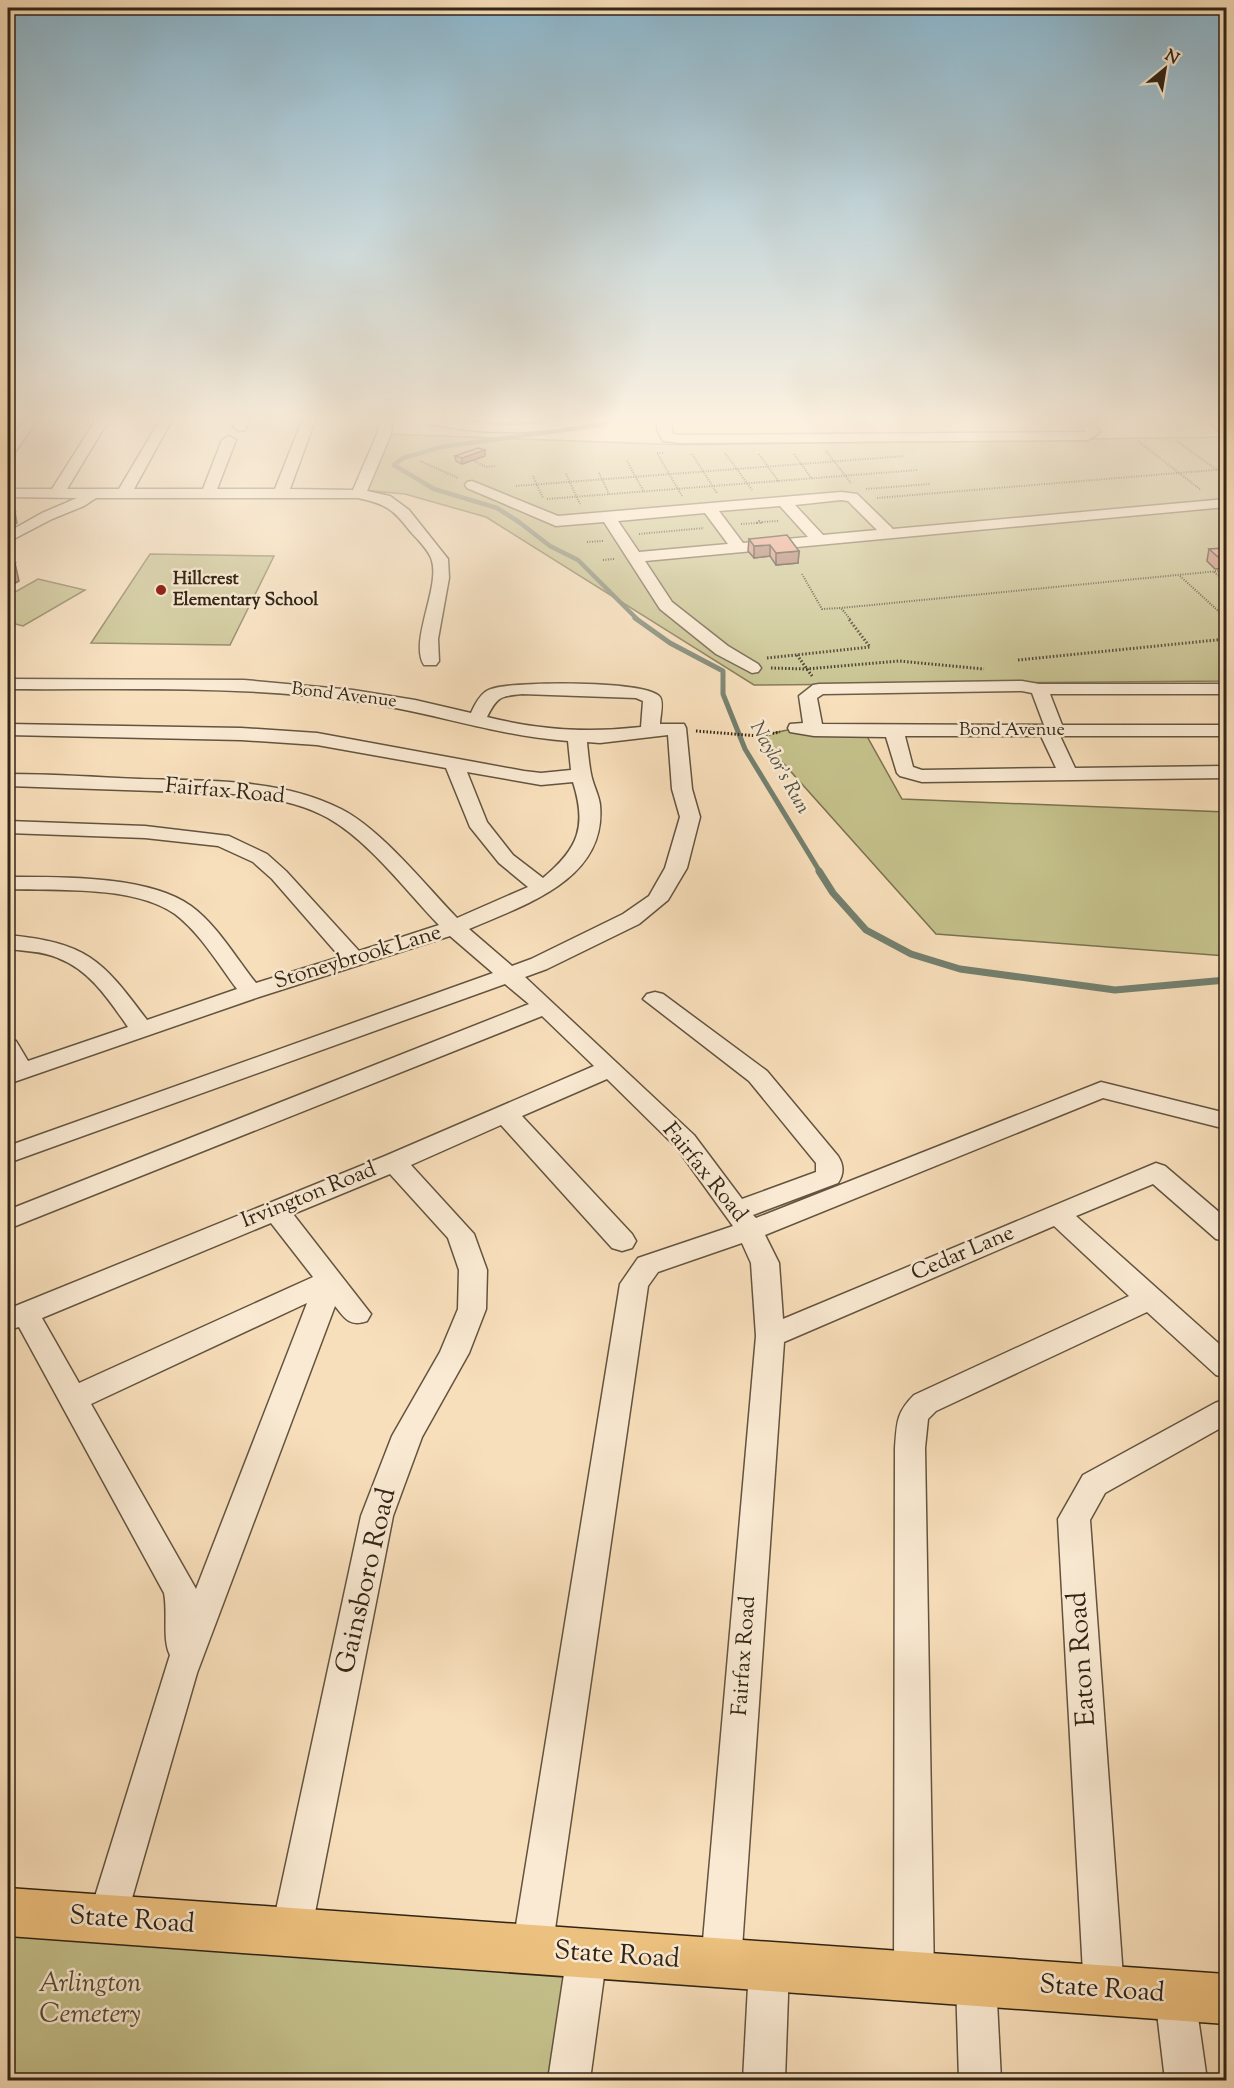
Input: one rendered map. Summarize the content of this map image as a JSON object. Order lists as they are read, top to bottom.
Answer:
{
  "streets": {
    "main road": ["State Road"],
    "street": [
      "Bond Avenue",
      "Fairfax Road",
      "Stoneybrook Lane",
      "Irvington Road",
      "Cedar Lane",
      "Gainsboro Road",
      "Eaton Road"
    ]
  },
  "crossings": [
    ["Bond Avenue", "Fairfax Road"],
    ["Bond Avenue", "Stoneybrook Lane"],
    ["Fairfax Road", "Stoneybrook Lane"],
    ["Fairfax Road", "Irvington Road"],
    ["Fairfax Road", "Cedar Lane"],
    ["Fairfax Road", "State Road"],
    ["Irvington Road", "Gainsboro Road"],
    ["Gainsboro Road", "State Road"],
    ["Eaton Road", "State Road"]
  ],
  "water": ["Naylor's Run"],
  "parks": ["Arlington Cemetery"],
  "places": ["Hillcrest Elementary School"],
  "north": "top right"
}
